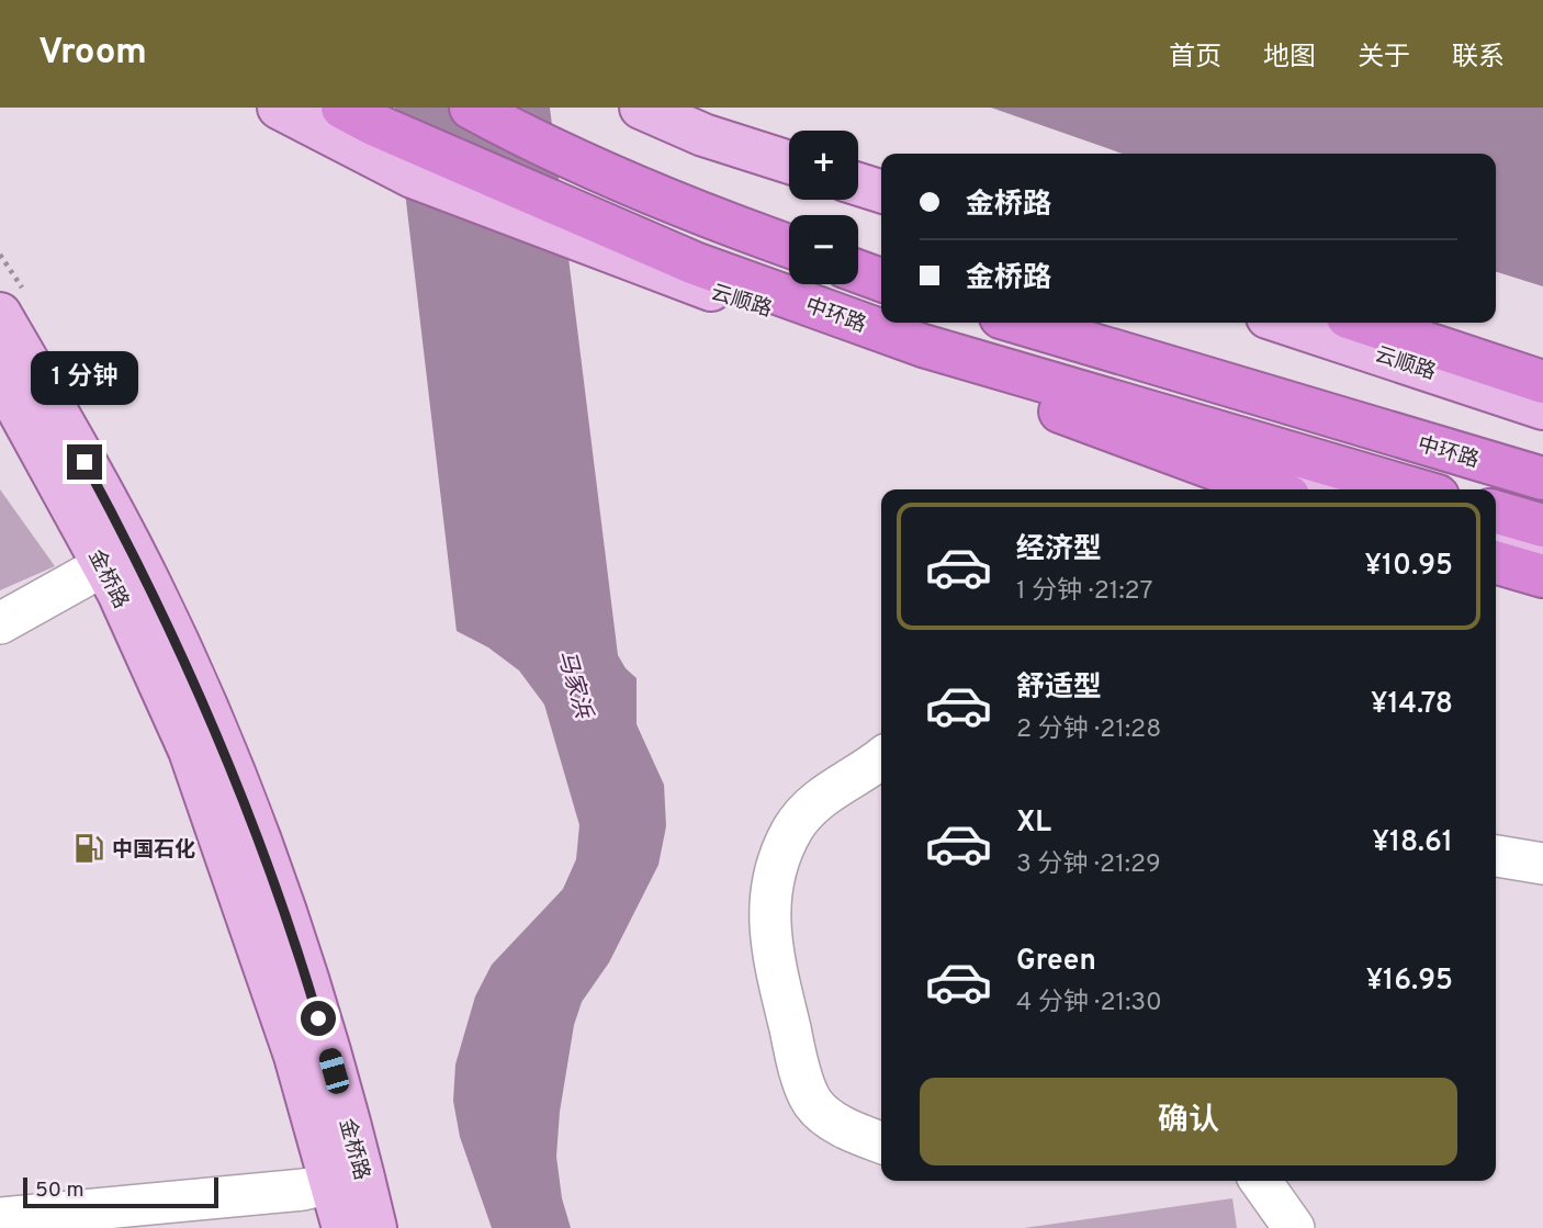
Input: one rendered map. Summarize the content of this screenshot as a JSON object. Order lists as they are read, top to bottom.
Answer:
{
  "streets": {
    "highway": ["中环路"],
    "main road": ["云顺路", "金桥路"]
  },
  "water": ["马家浜"],
  "places": {
    "fuel station": ["中国石化"]
  },
  "scale_bar": "50 m",
  "page": {
    "header": "Vroom",
    "nav": [
      "首页",
      "地图",
      "关于",
      "联系"
    ],
    "map_buttons": ["+", "−"],
    "banner": ["金桥路", "金桥路"],
    "bubble": "1 分钟",
    "list": [
      {
        "name": "经济型",
        "note": "1 分钟 · 21:27",
        "value": "¥10.95"
      },
      {
        "name": "舒适型",
        "note": "2 分钟 · 21:28",
        "value": "¥14.78"
      },
      {
        "name": "XL",
        "note": "3 分钟 · 21:29",
        "value": "¥18.61"
      },
      {
        "name": "Green",
        "note": "4 分钟 · 21:30",
        "value": "¥16.95"
      }
    ],
    "buttons": "确认",
    "scale": "50 m"
  }
}
